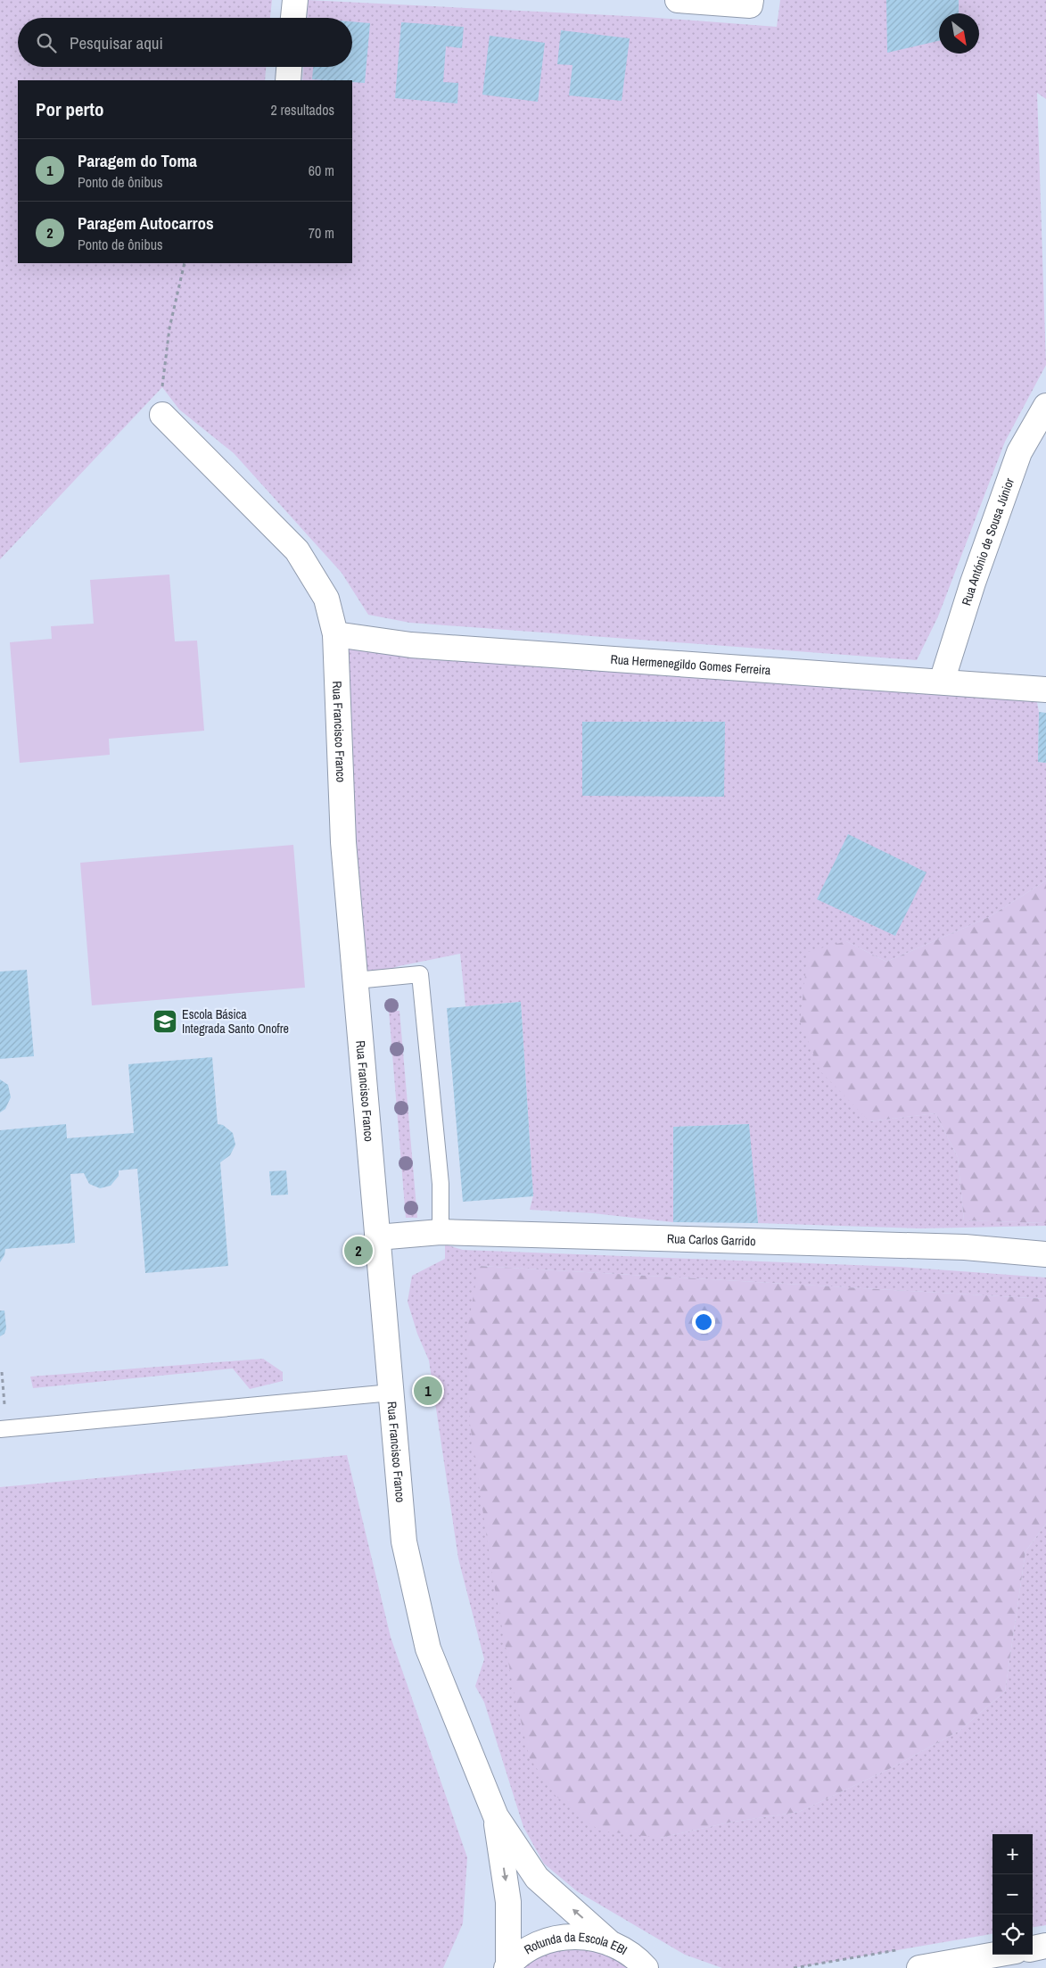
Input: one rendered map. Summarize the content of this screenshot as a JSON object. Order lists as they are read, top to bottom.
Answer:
{
  "streets": {
    "street": [
      "Rua António de Sousa Júnior",
      "Rua Hermenegildo Gomes Ferreira",
      "Rua Francisco Franco",
      "Rua Carlos Garrido",
      "Rotunda da Escola EBI"
    ]
  },
  "crossings": [
    ["Rua António de Sousa Júnior", "Rua Hermenegildo Gomes Ferreira"],
    ["Rua Hermenegildo Gomes Ferreira", "Rua Francisco Franco"],
    ["Rua Francisco Franco", "Rua Carlos Garrido"]
  ],
  "places": {
    "school or university": ["Escola Básica Integrada Santo Onofre"]
  },
  "north": "bottom right",
  "page": {
    "search": "Pesquisar aqui",
    "heading": ["Por perto", "2 resultados"],
    "list": [
      {
        "mark": "1",
        "name": "Paragem do Toma",
        "note": "Ponto de ônibus",
        "value": "60 m"
      },
      {
        "mark": "2",
        "name": "Paragem Autocarros",
        "note": "Ponto de ônibus",
        "value": "70 m"
      }
    ],
    "pins": ["2", "1"],
    "map_buttons": ["+", "−"]
  }
}
